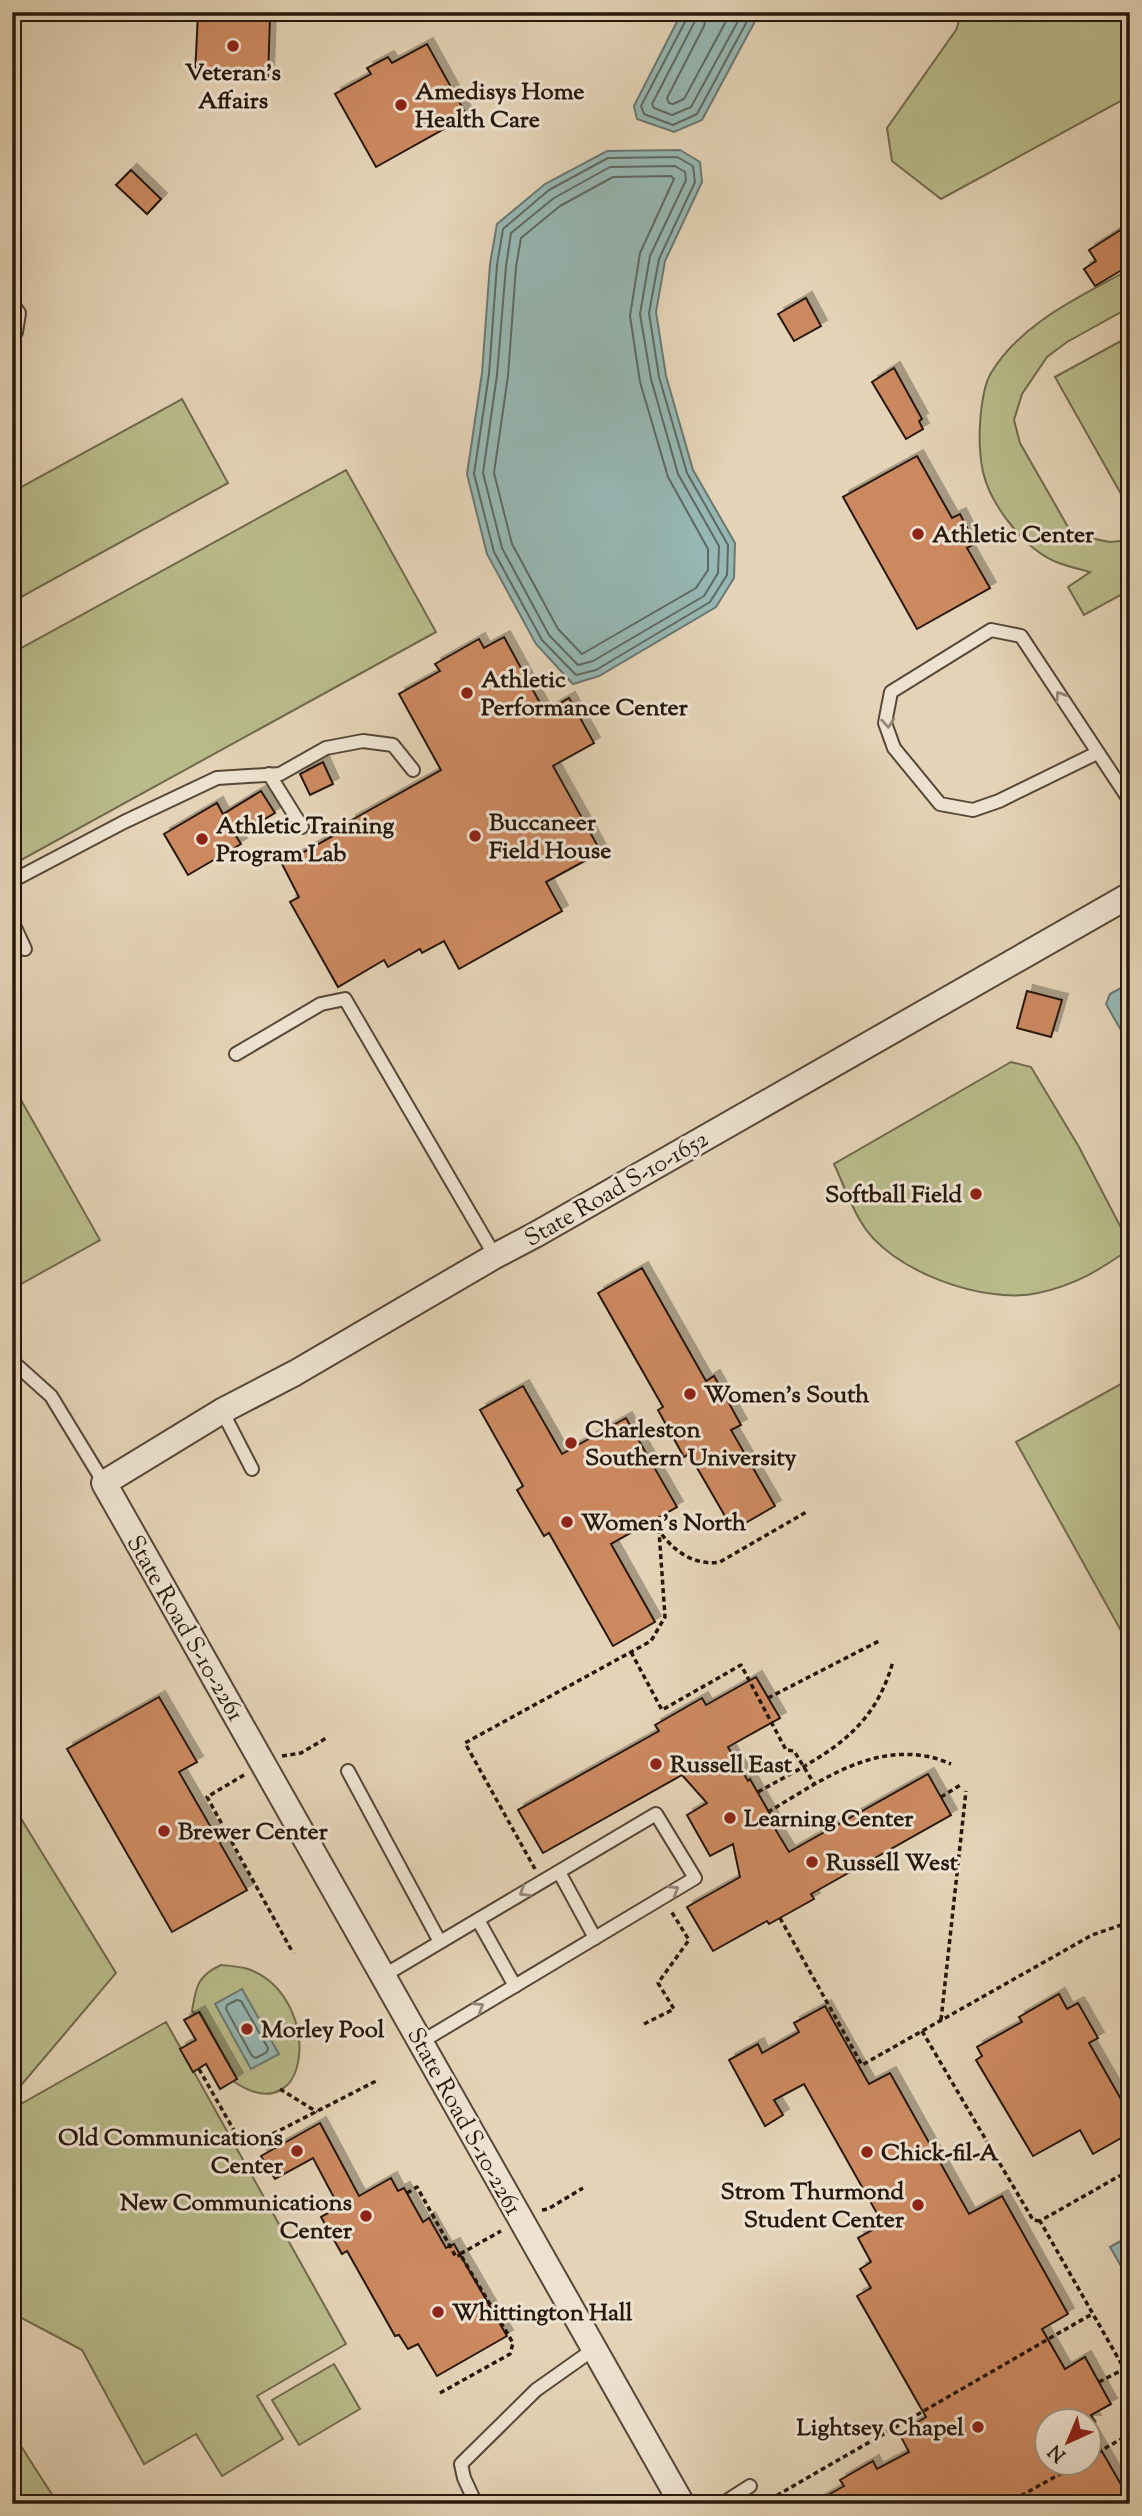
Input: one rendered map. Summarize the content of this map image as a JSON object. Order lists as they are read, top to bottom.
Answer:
{
  "streets": {
    "street": ["State Road S-10-1652", "State Road S-10-2261"]
  },
  "crossings": [
    ["State Road S-10-1652", "State Road S-10-2261"]
  ],
  "places": [
    "Veteran's Affairs",
    "Amedisys Home Health Care",
    "Athletic Center",
    "Athletic Performance Center",
    "Buccaneer Field House",
    "Athletic Training Program Lab",
    "Softball Field",
    "Women's South",
    "Charleston Southern University",
    "Women's North",
    "Russell East",
    "Learning Center",
    "Brewer Center",
    "Russell West",
    "Morley Pool",
    "Old Communications Center",
    "Chick-fil-A",
    "Strom Thurmond Student Center",
    "New Communications Center",
    "Whittington Hall",
    "Lightsey Chapel"
  ],
  "north": "bottom left"
}
